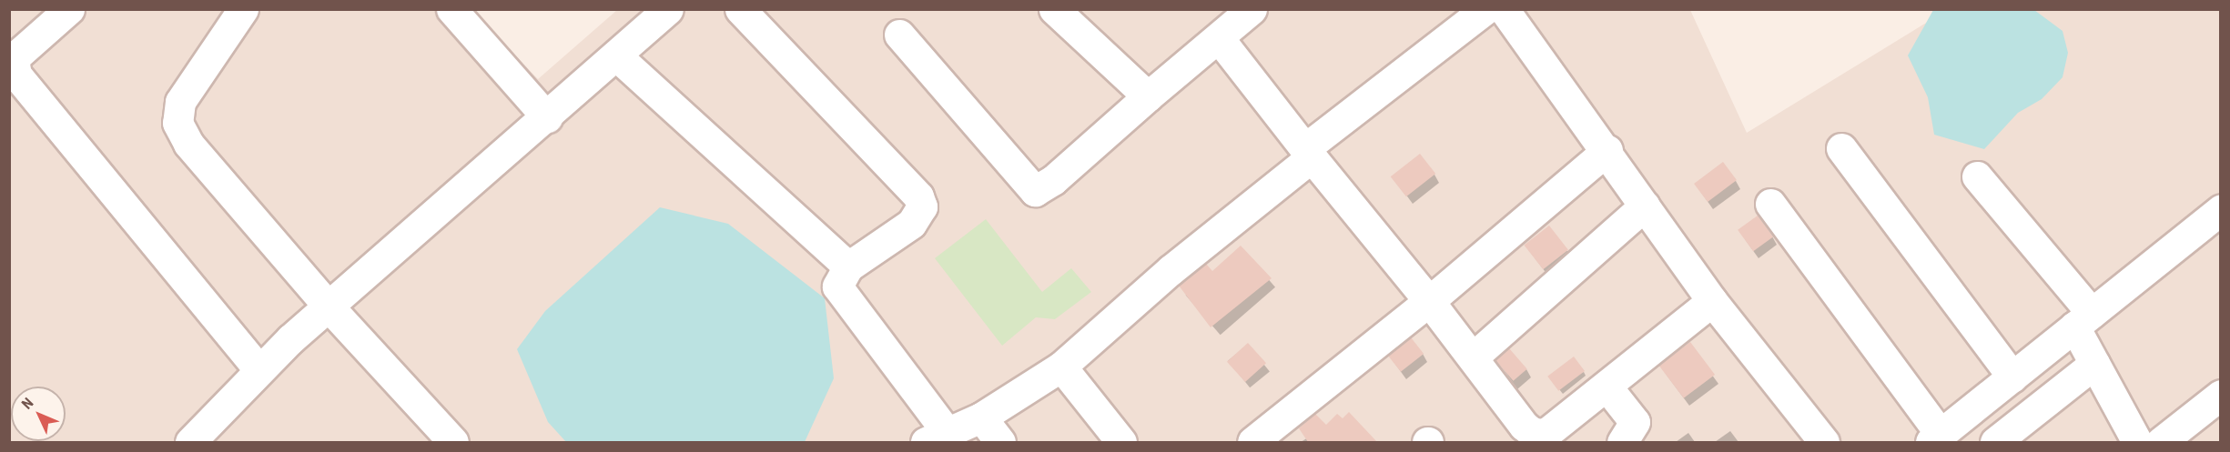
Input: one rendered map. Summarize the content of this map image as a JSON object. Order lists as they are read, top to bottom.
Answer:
{
  "north": "top left"
}
